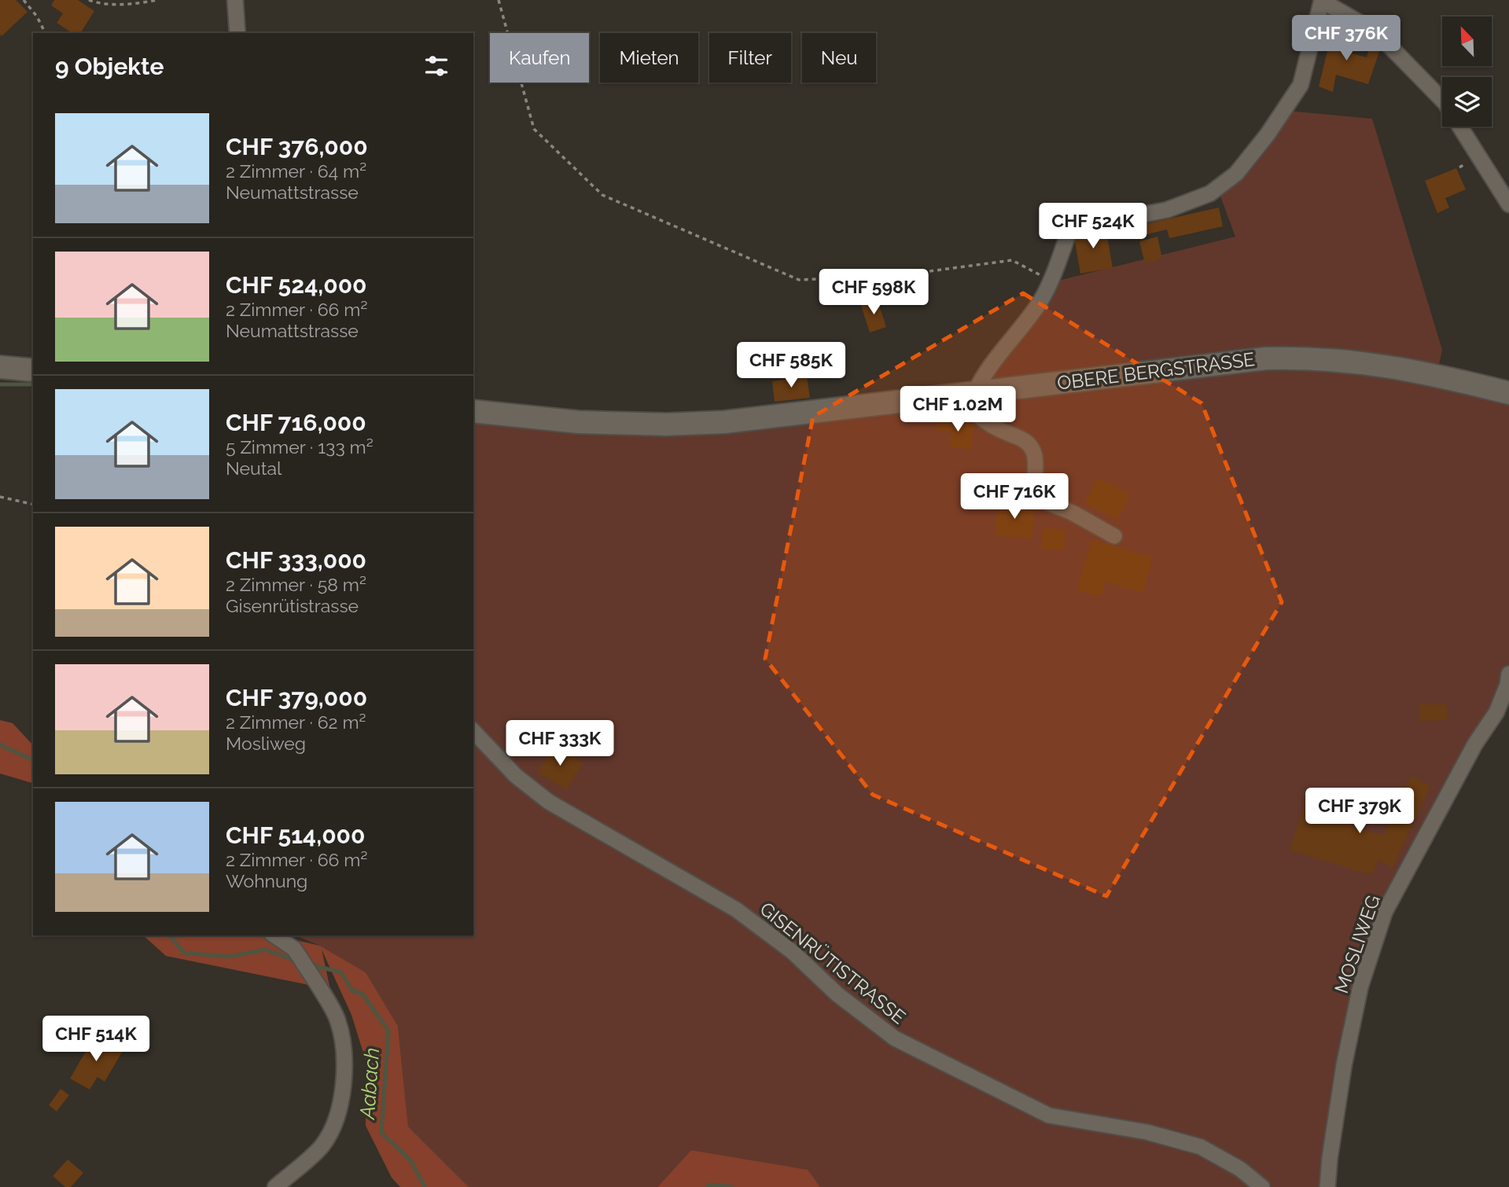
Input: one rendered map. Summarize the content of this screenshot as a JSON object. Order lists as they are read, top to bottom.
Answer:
{
  "streets": {
    "main road": ["OBERE BERGSTRASSE"],
    "street": ["MOSLIWEG", "GISENRÜTISTRASSE"]
  },
  "water": ["Aabach"],
  "north": "top left",
  "page": {
    "price": [
      "CHF 376K",
      "CHF 524K",
      "CHF 598K",
      "CHF 585K",
      "CHF 1.02M",
      "CHF 716K",
      "CHF 333K",
      "CHF 379K",
      "CHF 514K"
    ],
    "chip": [
      "Kaufen",
      "Mieten",
      "Filter",
      "Neu"
    ],
    "heading": "9 Objekte",
    "list": [
      {
        "name": "CHF 376,000",
        "note": "2 Zimmer · 64 m² · Neumattstrasse"
      },
      {
        "name": "CHF 524,000",
        "note": "2 Zimmer · 66 m² · Neumattstrasse"
      },
      {
        "name": "CHF 716,000",
        "note": "5 Zimmer · 133 m² · Neutal"
      },
      {
        "name": "CHF 333,000",
        "note": "2 Zimmer · 58 m² · Gisenrütistrasse"
      },
      {
        "name": "CHF 379,000",
        "note": "2 Zimmer · 62 m² · Mosliweg"
      },
      {
        "name": "CHF 514,000",
        "note": "2 Zimmer · 66 m² · Wohnung"
      }
    ]
  }
}
